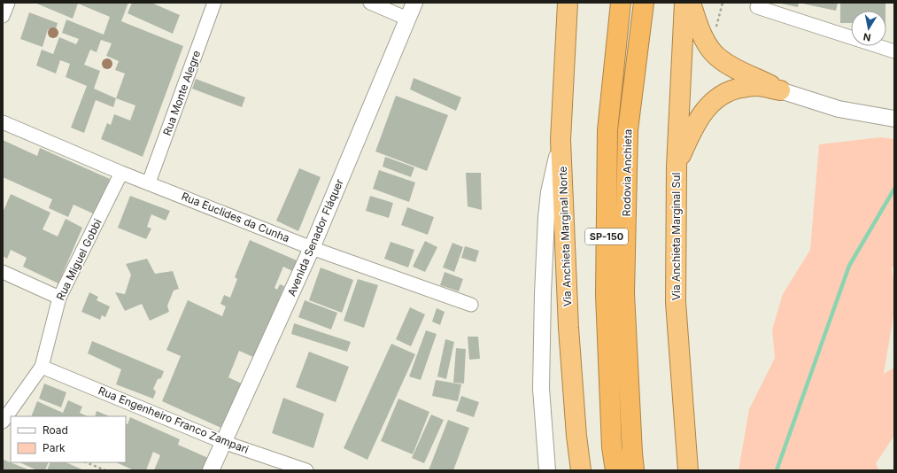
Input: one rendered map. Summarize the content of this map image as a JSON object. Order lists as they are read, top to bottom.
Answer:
{
  "streets": {
    "highway": [
      "Rodovia Anchieta",
      "Via Anchieta Marginal Norte",
      "SP-150",
      "Via Anchieta Marginal Sul"
    ],
    "street": [
      "Rua Monte Alegre",
      "Rua Euclides da Cunha",
      "Avenida Senador Fláquer",
      "Rua Miguel Gobbi",
      "Rua Engenheiro Franco Zampari"
    ]
  },
  "crossings": [
    ["Rua Monte Alegre", "Rua Euclides da Cunha"],
    ["Rua Euclides da Cunha", "Avenida Senador Fláquer"],
    ["Rua Euclides da Cunha", "Rua Miguel Gobbi"],
    ["Avenida Senador Fláquer", "Rua Engenheiro Franco Zampari"],
    ["Rua Miguel Gobbi", "Rua Engenheiro Franco Zampari"]
  ],
  "legend": ["Road", "Park"],
  "north": "bottom"
}
